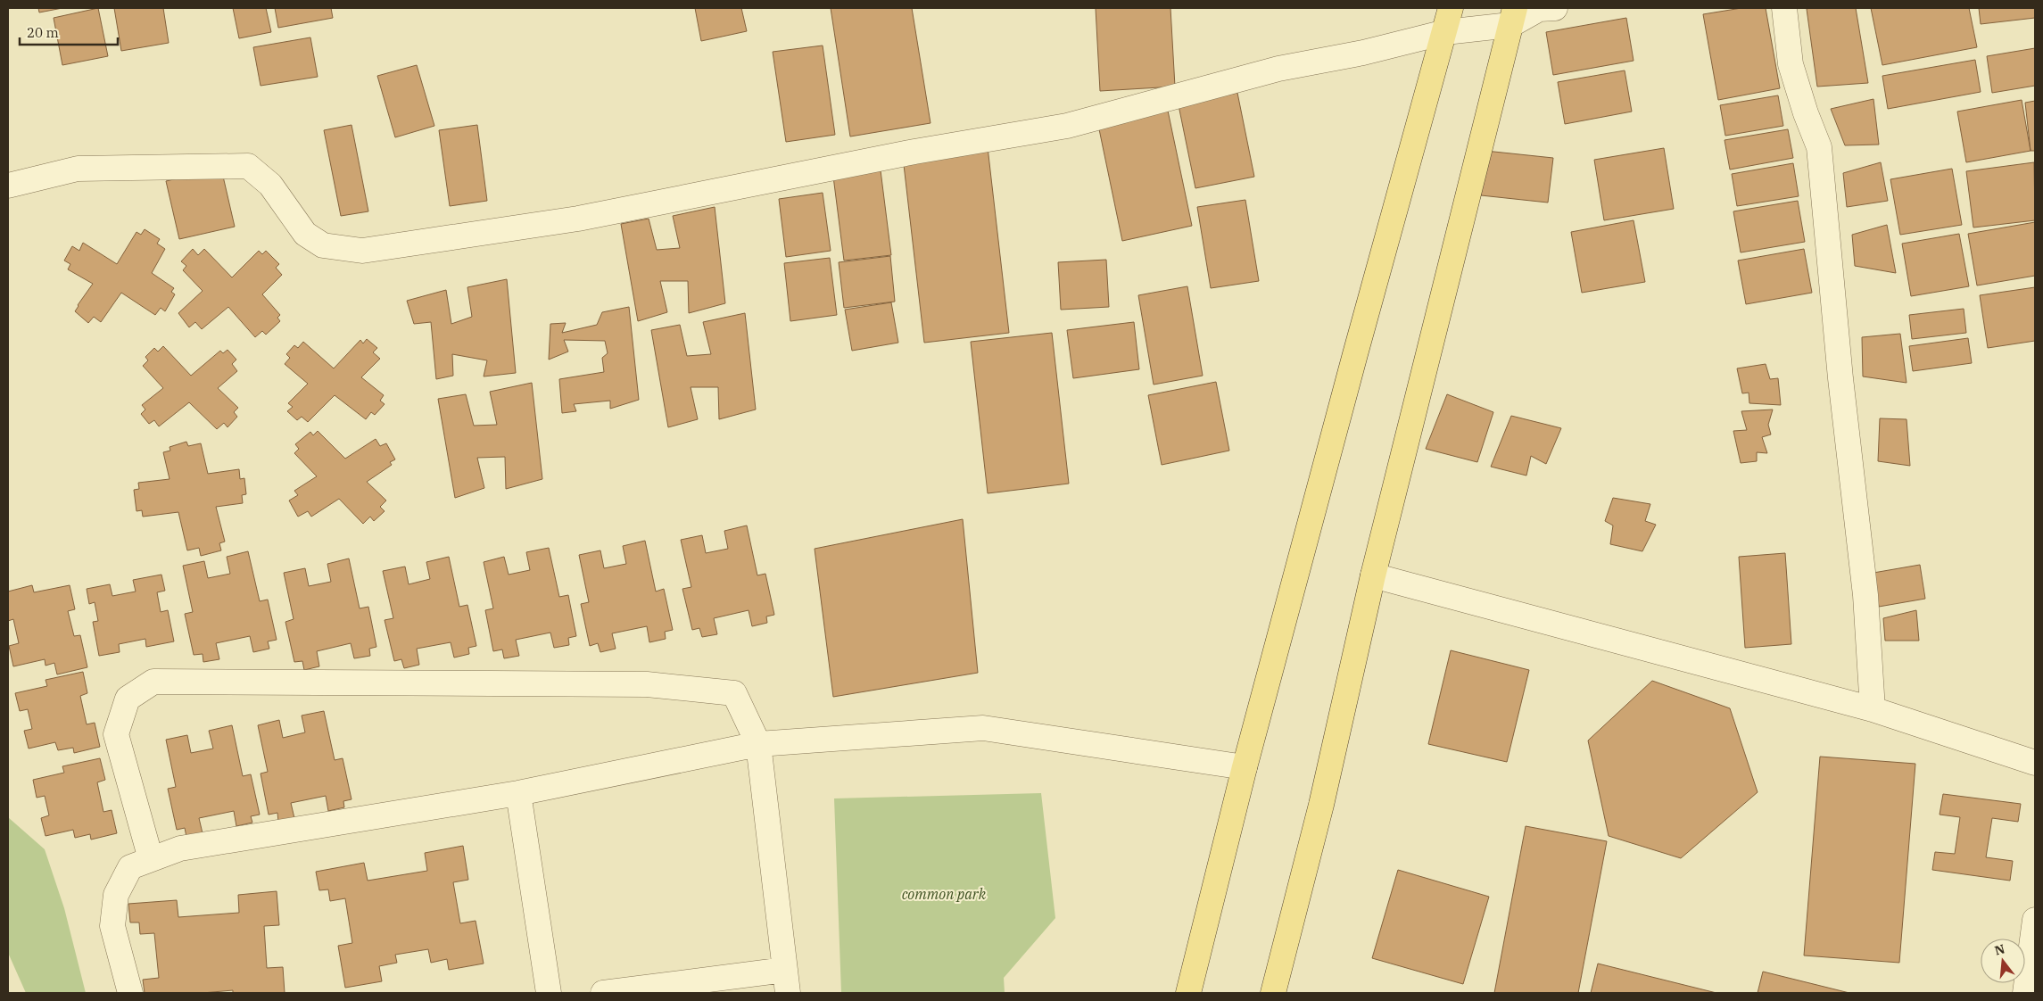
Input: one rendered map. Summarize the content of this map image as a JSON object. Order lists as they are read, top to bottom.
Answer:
{
  "parks": ["common park"],
  "scale_bar": "20 m",
  "north": "top"
}
